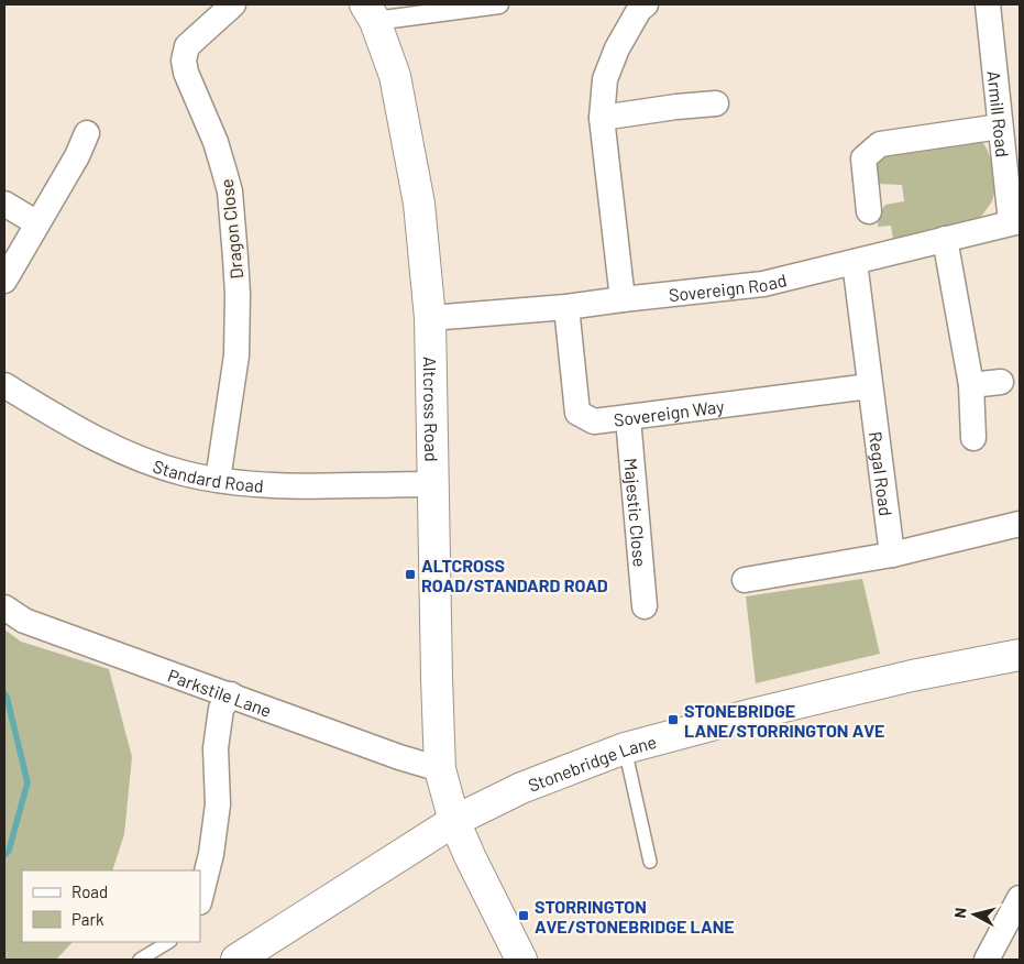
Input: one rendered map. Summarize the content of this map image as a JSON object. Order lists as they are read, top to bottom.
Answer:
{
  "streets": {
    "street": [
      "Armill Road",
      "Dragon Close",
      "Sovereign Road",
      "Altcross Road",
      "Sovereign Way",
      "Standard Road",
      "Regal Road",
      "Majestic Close",
      "Parkstile Lane",
      "Stonebridge Lane"
    ]
  },
  "crossings": [
    ["Armill Road", "Sovereign Road"],
    ["Dragon Close", "Standard Road"],
    ["Sovereign Road", "Altcross Road"],
    ["Sovereign Road", "Sovereign Way"],
    ["Sovereign Road", "Regal Road"],
    ["Altcross Road", "Standard Road"],
    ["Altcross Road", "Parkstile Lane"],
    ["Altcross Road", "Stonebridge Lane"],
    ["Sovereign Way", "Regal Road"],
    ["Sovereign Way", "Majestic Close"]
  ],
  "places": {
    "transit": ["ALTCROSS ROAD/STANDARD ROAD", "STONEBRIDGE LANE/STORRINGTON AVE", "STORRINGTON AVE/STONEBRIDGE LANE"]
  },
  "legend": ["Road", "Park"],
  "north": "left"
}
